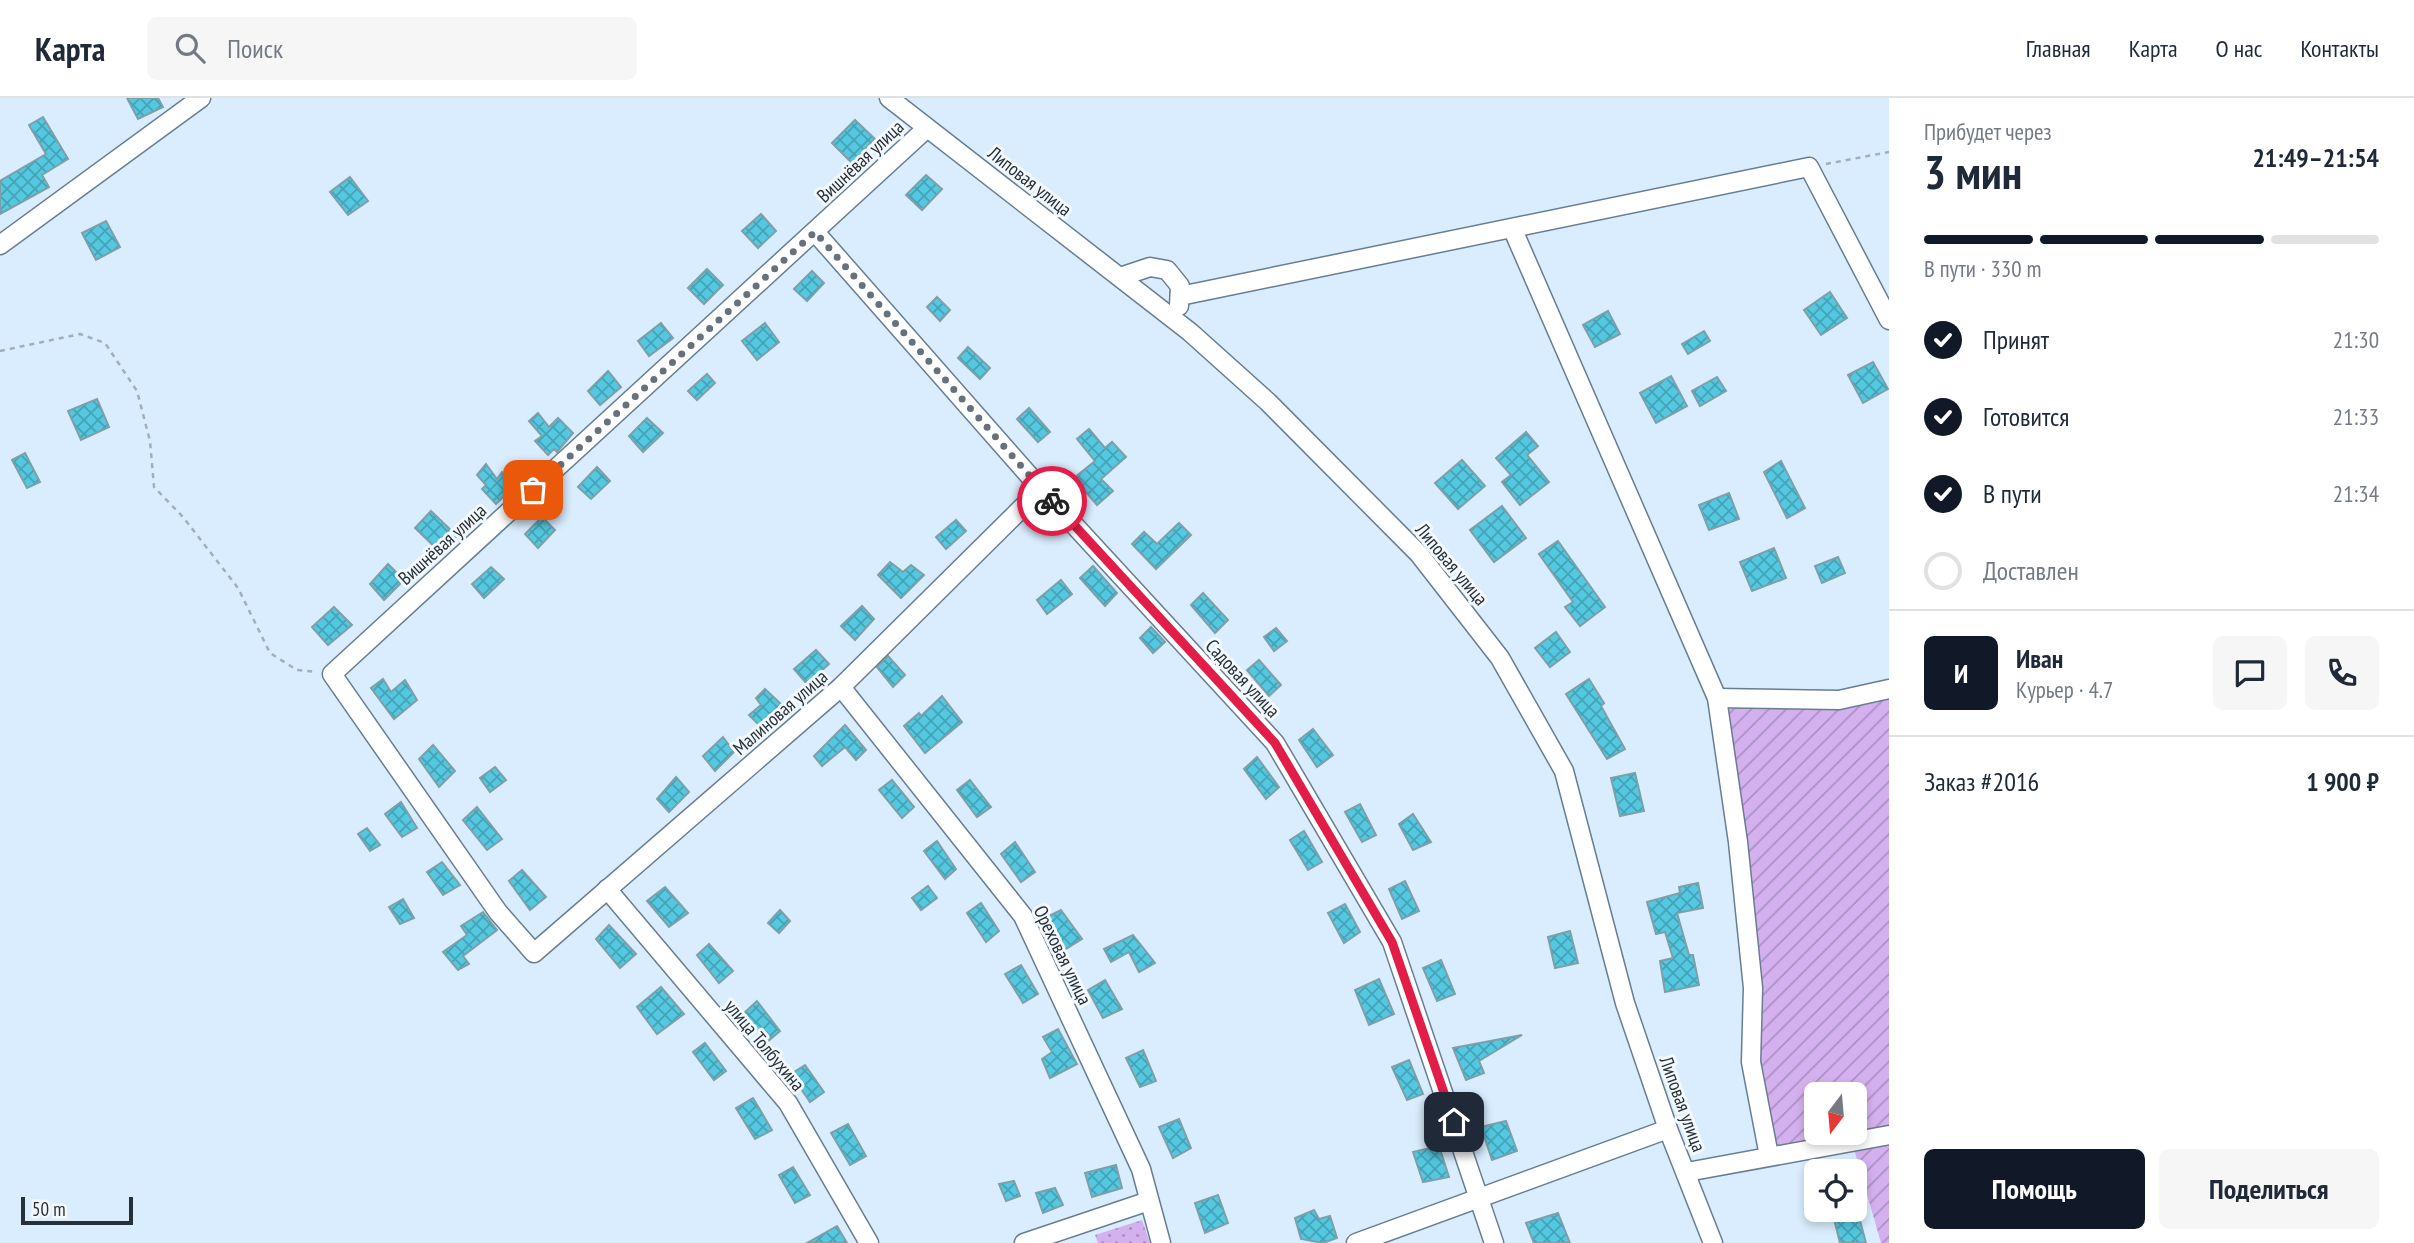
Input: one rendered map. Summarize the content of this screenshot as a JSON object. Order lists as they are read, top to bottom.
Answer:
{
  "streets": {
    "street": [
      "Вишнёвая улица",
      "Липовая улица",
      "Садовая улица",
      "Малиновая улица",
      "Ореховая улица",
      "улица Толбухина"
    ]
  },
  "crossings": [
    ["Вишнёвая улица", "Липовая улица"],
    ["Вишнёвая улица", "Садовая улица"],
    ["Вишнёвая улица", "Малиновая улица"],
    ["Садовая улица", "Малиновая улица"],
    ["Малиновая улица", "Ореховая улица"],
    ["Малиновая улица", "улица Толбухина"]
  ],
  "scale_bar": "50 m",
  "north": "bottom",
  "page": {
    "header": "Карта",
    "search": "Поиск",
    "nav": [
      "Главная",
      "Карта",
      "О нас",
      "Контакты"
    ],
    "heading": ["3 мин", "Прибудет через", "21:49–21:54"],
    "panel": [
      "Иван",
      "Курьер · 4.7",
      "Заказ #2016",
      "1 900 ₽"
    ],
    "bar": "В пути · 330 m",
    "list": [
      ["Принят", "21:30"],
      ["Готовится", "21:33"],
      ["В пути", "21:34"],
      "Доставлен"
    ],
    "round": "И",
    "buttons": ["Помощь", "Поделиться"],
    "scale": "50 m"
  }
}
